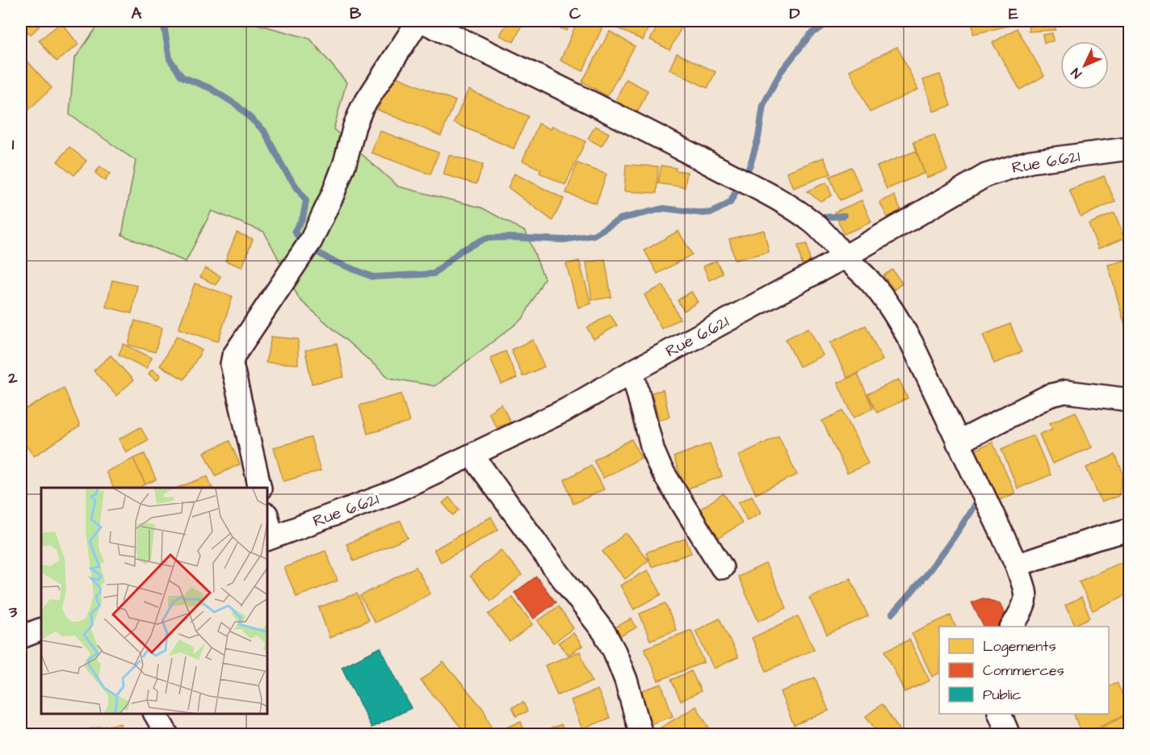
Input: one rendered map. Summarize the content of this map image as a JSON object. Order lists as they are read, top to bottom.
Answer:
{
  "streets": {
    "street": ["Rue 6.621"]
  },
  "legend": ["Logements", "Commerces", "Public"],
  "north": "bottom left",
  "grid": {
    "columns": [
      "A",
      "B",
      "C",
      "D",
      "E"
    ],
    "rows": ["1", "2", "3"]
  }
}
